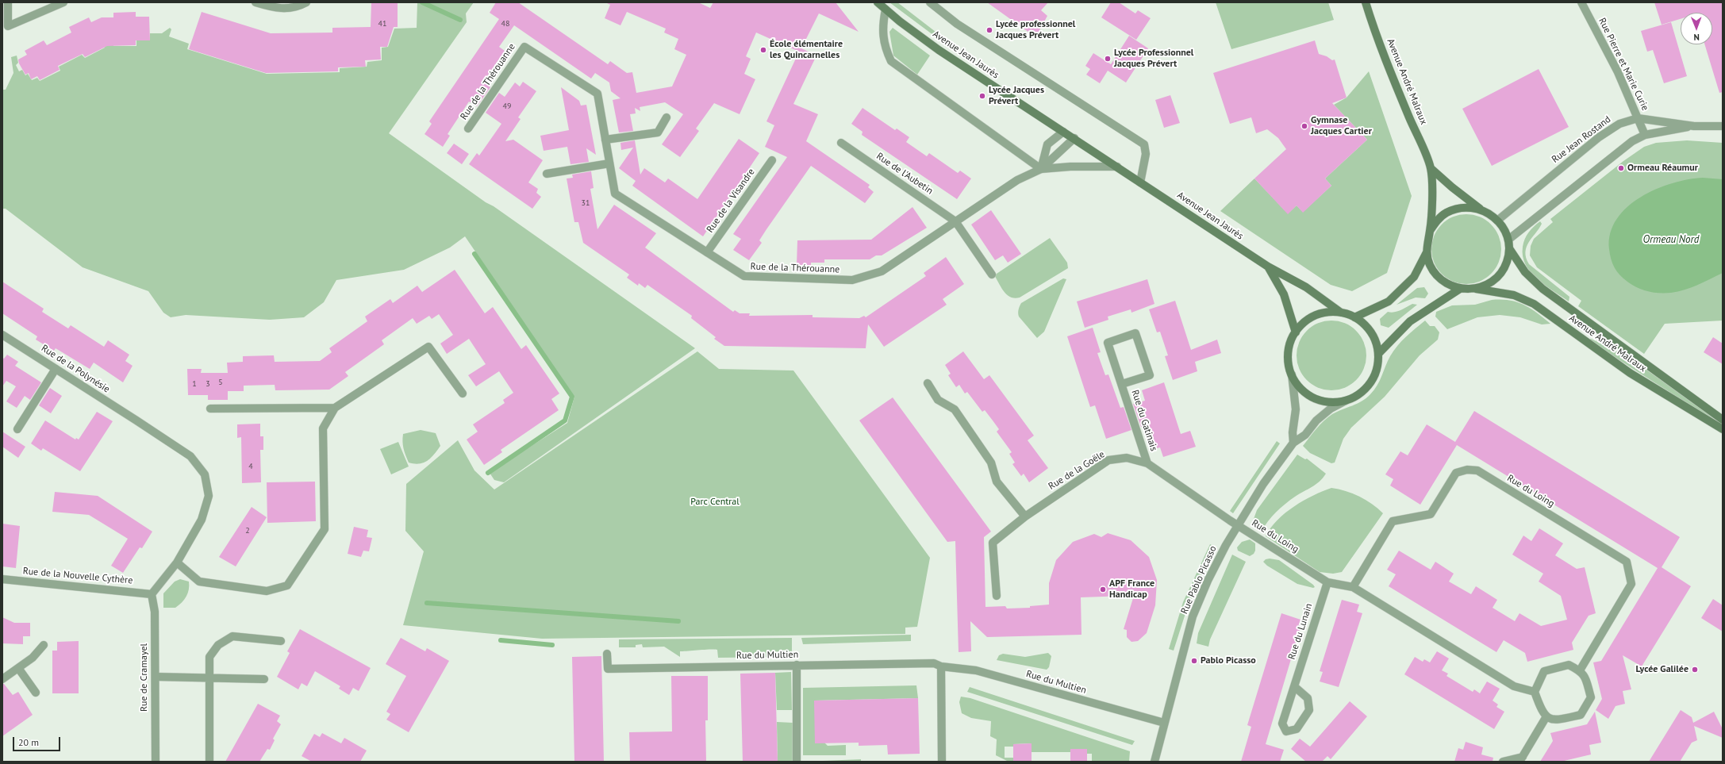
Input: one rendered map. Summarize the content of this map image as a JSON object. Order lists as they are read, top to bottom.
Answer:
{
  "streets": {
    "street": [
      "Avenue Jean Jaurès",
      "Rue Pierre et Marie Curie",
      "Rue de la Thérouanne",
      "Avenue André Malraux",
      "Rue Jean Rostand",
      "Rue de l'Aubetin",
      "Rue de la Visandre",
      "Rue de la Polynésie",
      "Rue du Gatinais",
      "Rue de la Goële",
      "Rue du Loing",
      "Rue de la Nouvelle Cythère",
      "Rue Pablo Picasso",
      "Rue du Lunain",
      "Rue du Multien",
      "Rue de Cramayel"
    ]
  },
  "crossings": [
    ["Avenue Jean Jaurès", "Rue de la Thérouanne"],
    ["Avenue Jean Jaurès", "Rue Pablo Picasso"],
    ["Rue Pierre et Marie Curie", "Rue Jean Rostand"],
    ["Rue de la Thérouanne", "Rue de l'Aubetin"],
    ["Rue de la Thérouanne", "Rue de la Visandre"],
    ["Avenue André Malraux", "Rue Jean Rostand"],
    ["Rue de la Polynésie", "Rue de la Nouvelle Cythère"],
    ["Rue de la Polynésie", "Rue de Cramayel"],
    ["Rue du Gatinais", "Rue de la Goële"],
    ["Rue de la Goële", "Rue du Loing"],
    ["Rue de la Goële", "Rue Pablo Picasso"],
    ["Rue du Loing", "Rue Pablo Picasso"],
    ["Rue du Loing", "Rue du Lunain"],
    ["Rue de la Nouvelle Cythère", "Rue de Cramayel"],
    ["Rue Pablo Picasso", "Rue du Multien"]
  ],
  "water": ["Ormeau Nord"],
  "parks": ["Parc Central"],
  "places": [
    "Lycée professionnel Jacques Prévert",
    "École élémentaire les Quincarnelles",
    "Lycée Professionnel Jacques Prévert",
    "Lycée Jacques Prévert",
    "Gymnase Jacques Cartier",
    "Ormeau Réaumur",
    "APF France Handicap",
    "Pablo Picasso",
    "Lycée Galilée"
  ],
  "house_numbers": [
    "41",
    "48",
    "49",
    "31",
    "5",
    "1",
    "3",
    "4",
    "2"
  ],
  "scale_bar": "20 m",
  "north": "bottom"
}
